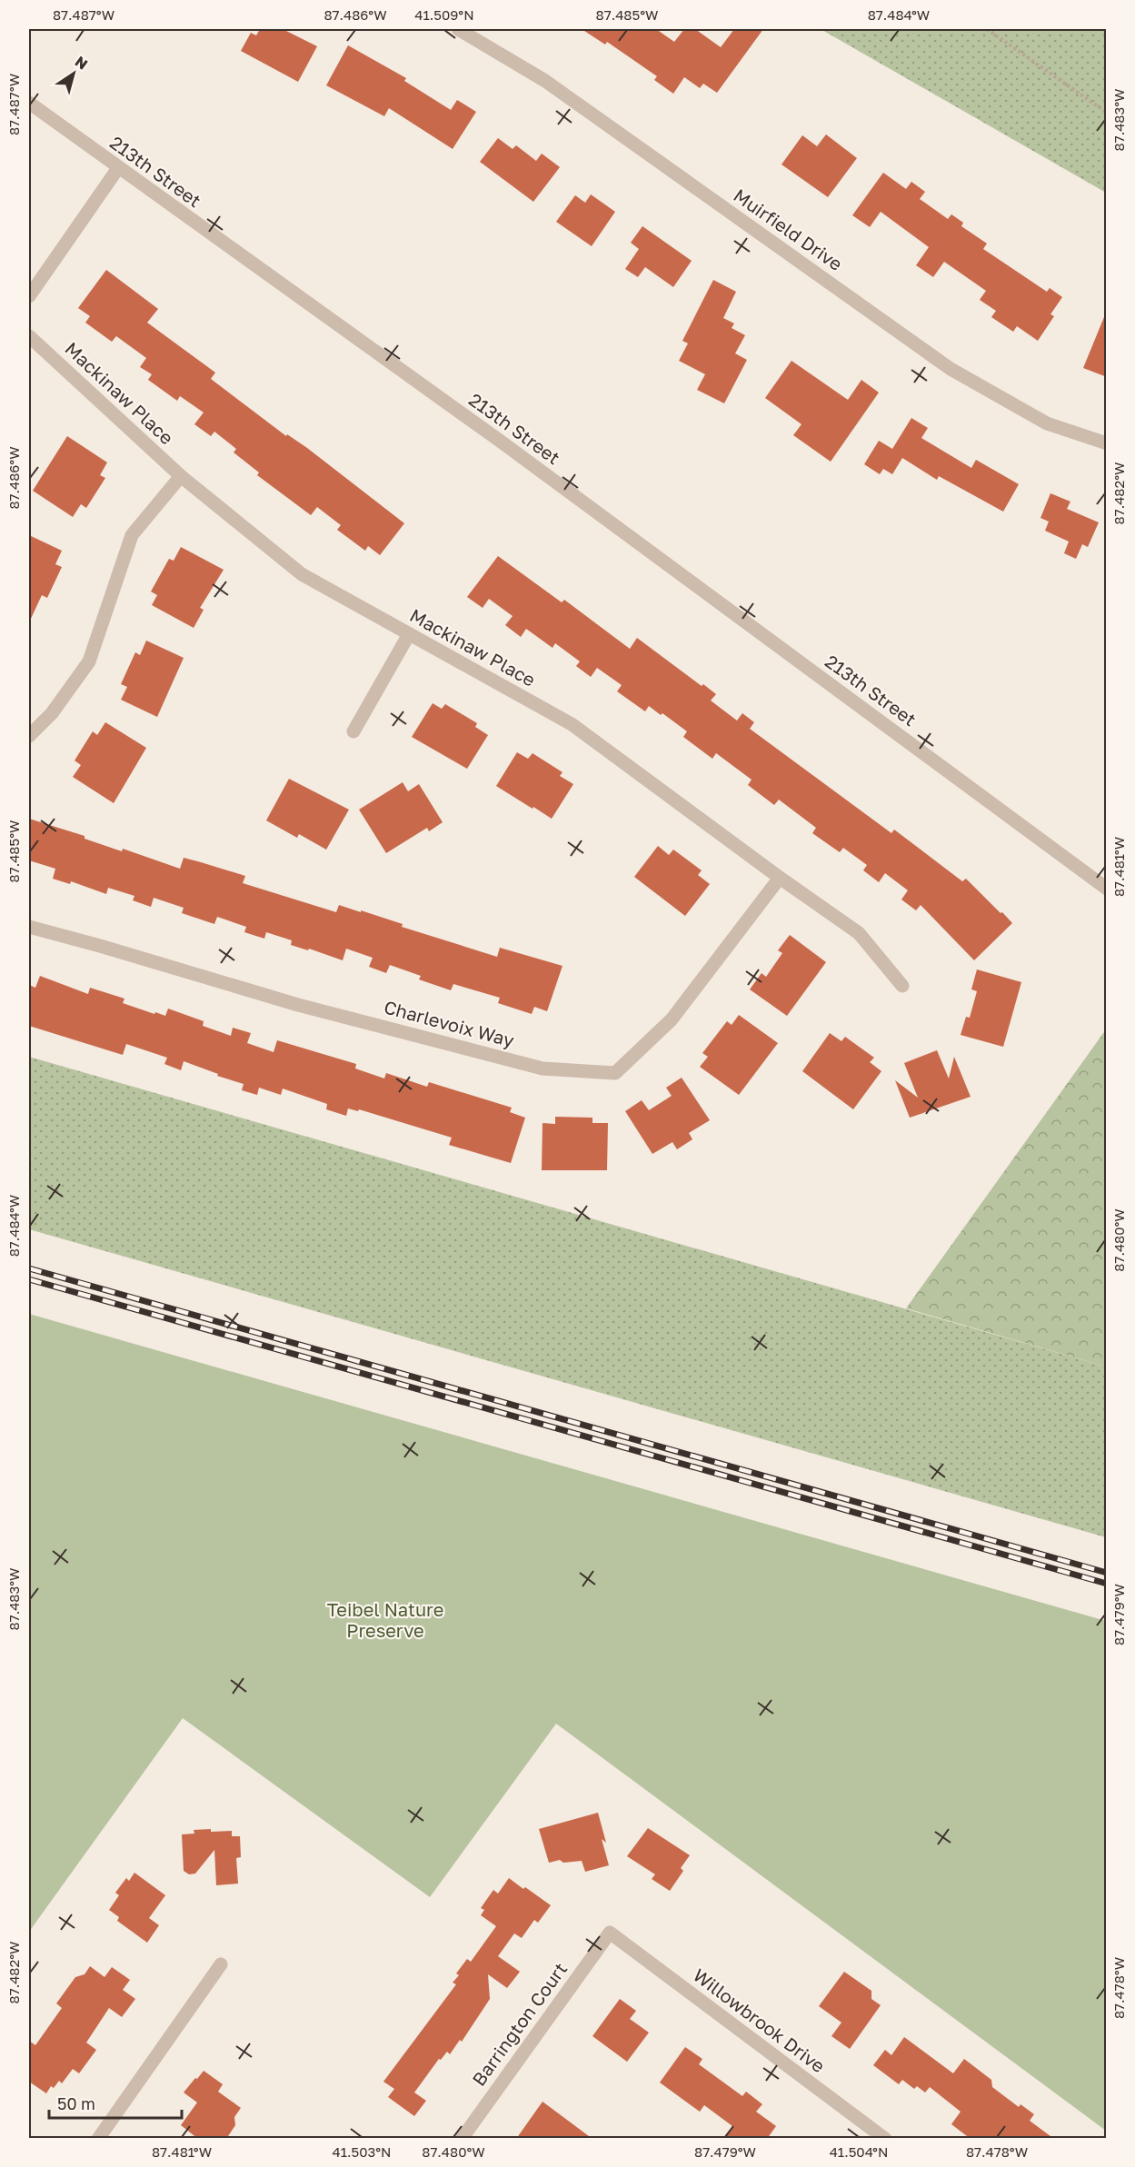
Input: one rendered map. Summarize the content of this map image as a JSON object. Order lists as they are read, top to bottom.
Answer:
{
  "streets": {
    "street": [
      "213th Street",
      "Muirfield Drive",
      "Mackinaw Place",
      "Charlevoix Way",
      "Willowbrook Drive",
      "Barrington Court"
    ]
  },
  "crossings": [
    ["Mackinaw Place", "Charlevoix Way"],
    ["Willowbrook Drive", "Barrington Court"]
  ],
  "parks": ["Teibel Nature Preserve"],
  "scale_bar": "50 m",
  "north": "top right",
  "coordinates": [
    "87.487°W",
    "87.486°W",
    "41.509°N",
    "87.485°W",
    "87.484°W",
    "87.483°W",
    "87.482°W",
    "87.481°W",
    "87.480°W",
    "87.479°W",
    "87.478°W",
    "41.503°N",
    "41.504°N"
  ]
}
